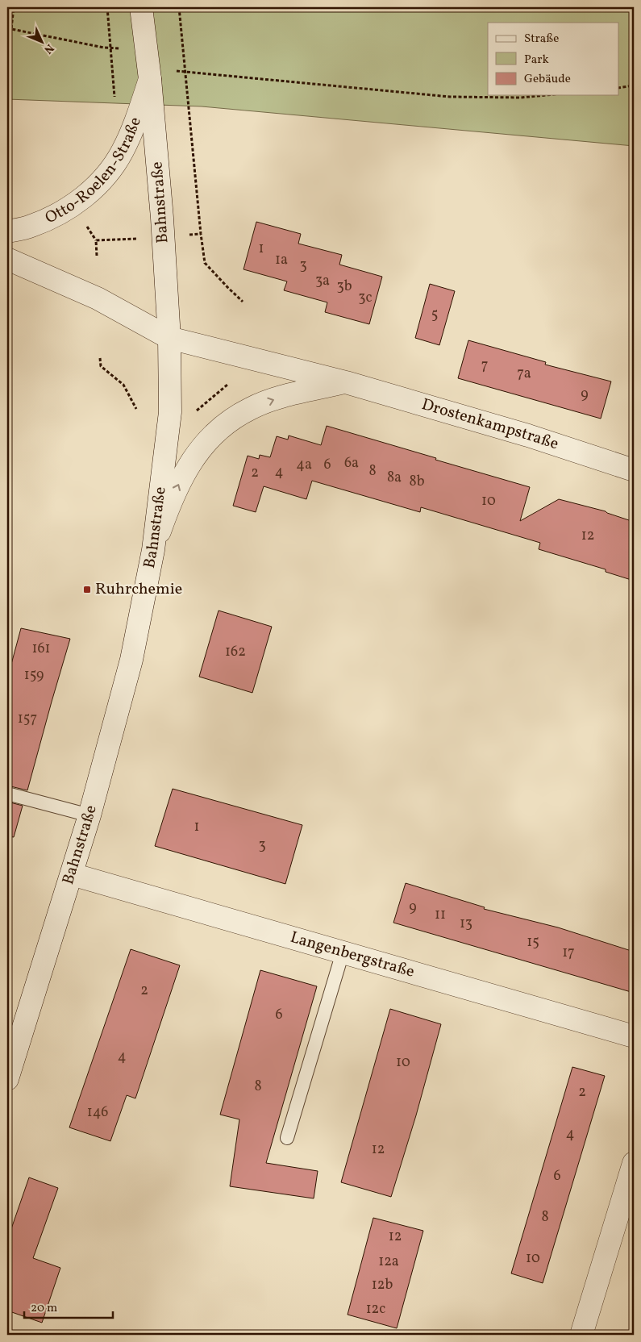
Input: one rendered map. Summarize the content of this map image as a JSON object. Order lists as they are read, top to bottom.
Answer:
{
  "streets": {
    "street": [
      "Otto-Roelen-Straße",
      "Bahnstraße",
      "Drostenkampstraße",
      "Langenbergstraße"
    ]
  },
  "crossings": [
    ["Otto-Roelen-Straße", "Bahnstraße"],
    ["Bahnstraße", "Drostenkampstraße"],
    ["Bahnstraße", "Langenbergstraße"]
  ],
  "places": {
    "transit": ["Ruhrchemie"]
  },
  "house_numbers": [
    "1",
    "1a",
    "3",
    "3a",
    "3b",
    "3c",
    "5",
    "7",
    "7a",
    "9",
    "6a",
    "4a",
    "6",
    "8",
    "4",
    "2",
    "8a",
    "8b",
    "10",
    "12",
    "161",
    "162",
    "159",
    "157",
    "1",
    "3",
    "9",
    "11",
    "13",
    "15",
    "17",
    "2",
    "6",
    "4",
    "10",
    "8",
    "2",
    "146",
    "4",
    "12",
    "6",
    "8",
    "12",
    "10",
    "12a",
    "12b",
    "12c"
  ],
  "legend": ["Straße", "Park", "Gebäude"],
  "scale_bar": "20 m",
  "north": "bottom right"
}
